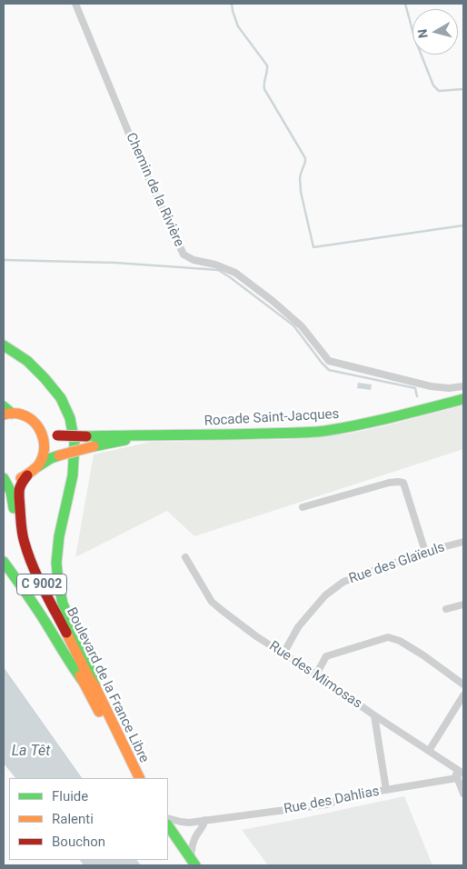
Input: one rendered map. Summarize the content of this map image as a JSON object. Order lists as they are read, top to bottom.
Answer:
{
  "streets": {
    "main road": ["Rocade Saint-Jacques", "C 9002", "Boulevard de la France Libre"],
    "street": [
      "Chemin de la Rivière",
      "Rue des Glaïeuls",
      "Rue des Mimosas",
      "Rue des Dahlias"
    ]
  },
  "crossings": [
    ["Rue des Glaïeuls", "Rue des Mimosas"],
    ["Rue des Mimosas", "Rue des Dahlias"]
  ],
  "water": ["La Têt"],
  "legend": ["Fluide", "Ralenti", "Bouchon"],
  "north": "left"
}
